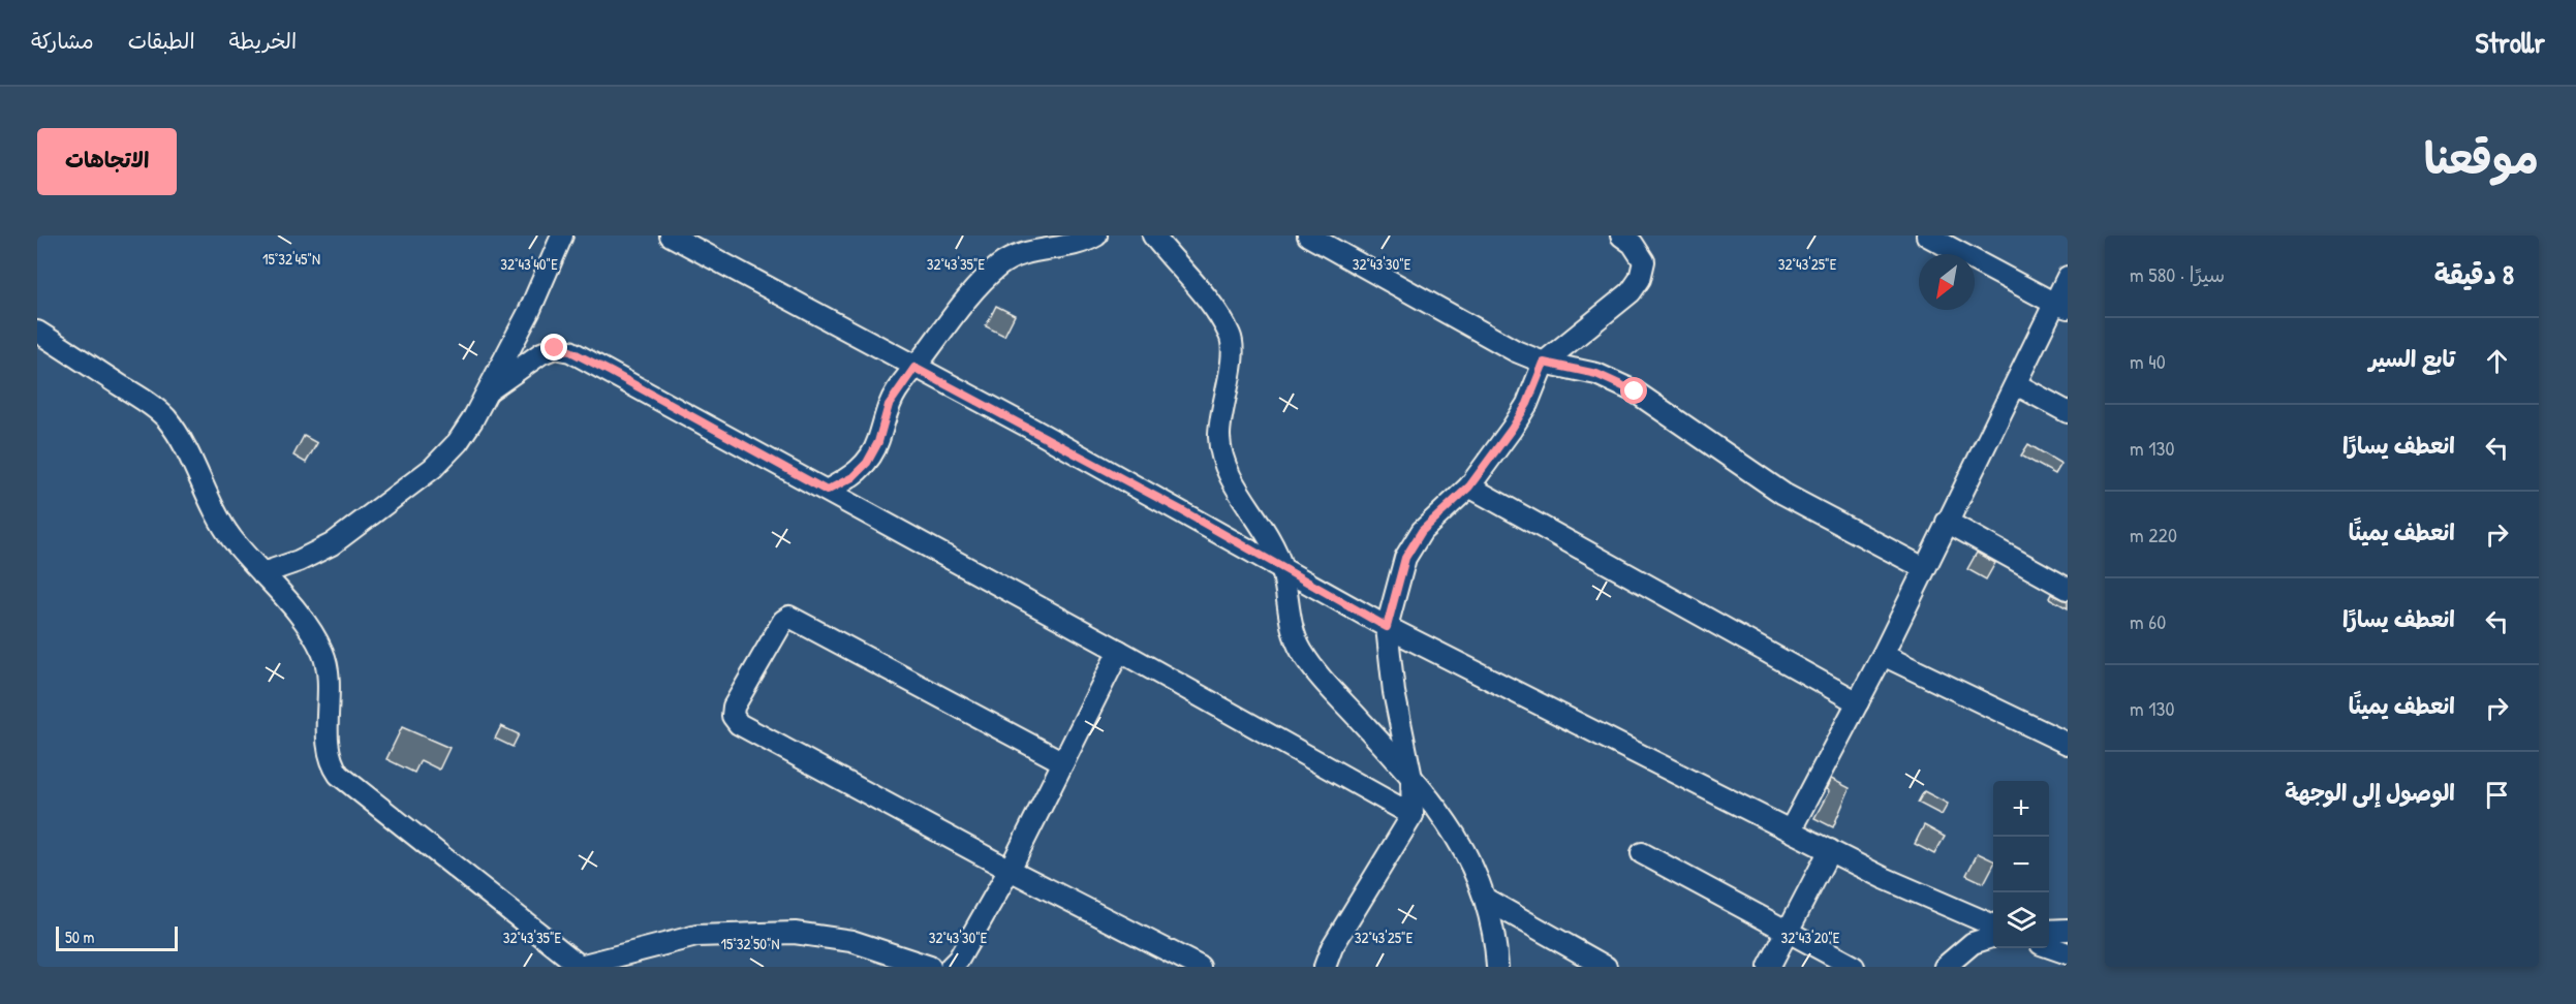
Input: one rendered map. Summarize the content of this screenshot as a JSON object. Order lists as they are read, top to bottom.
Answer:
{
  "scale_bar": "50 m",
  "north": "bottom left",
  "page": {
    "header": "Strollr",
    "nav": ["الخريطة", "الطبقات", "مشاركة"],
    "title": "موقعنا",
    "buttons": "الاتجاهات",
    "heading": ["8 دقيقة", "سيرًا · 580 m"],
    "list": [
      ["تابع السير", "40 m"],
      ["انعطف يسارًا", "130 m"],
      ["انعطف يمينًا", "220 m"],
      ["انعطف يسارًا", "60 m"],
      ["انعطف يمينًا", "130 m"],
      "الوصول إلى الوجهة"
    ],
    "map_buttons": ["+", "−"],
    "scale": "50 m"
  },
  "coordinates": [
    "15°32'45\"N",
    "32°43'40\"E",
    "32°43'35\"E",
    "32°43'30\"E",
    "32°43'25\"E",
    "32°43'20\"E",
    "15°32'50\"N"
  ]
}
